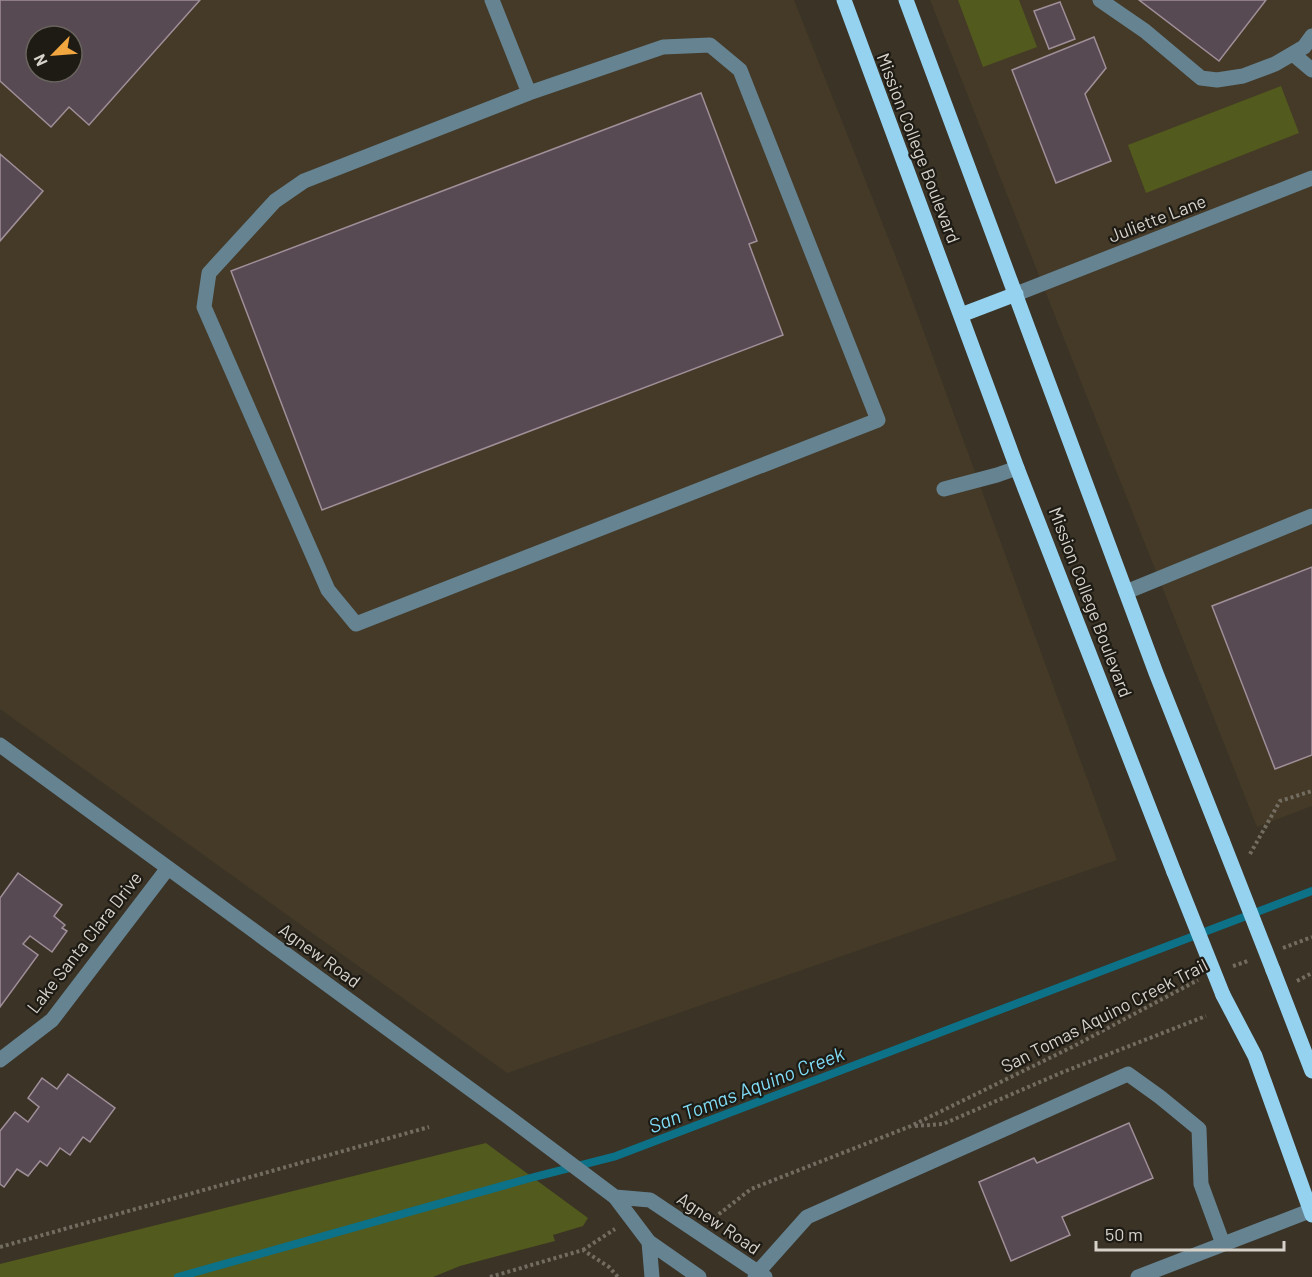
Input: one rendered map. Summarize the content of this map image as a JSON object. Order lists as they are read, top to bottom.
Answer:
{
  "streets": {
    "main road": ["Mission College Boulevard"],
    "street": ["Juliette Lane", "Lake Santa Clara Drive", "Agnew Road"],
    "path": ["San Tomas Aquino Creek Trail"]
  },
  "crossings": [
    ["Mission College Boulevard", "Juliette Lane"],
    ["Lake Santa Clara Drive", "Agnew Road"]
  ],
  "water": ["San Tomas Aquino Creek"],
  "scale_bar": "50 m",
  "north": "bottom left"
}
